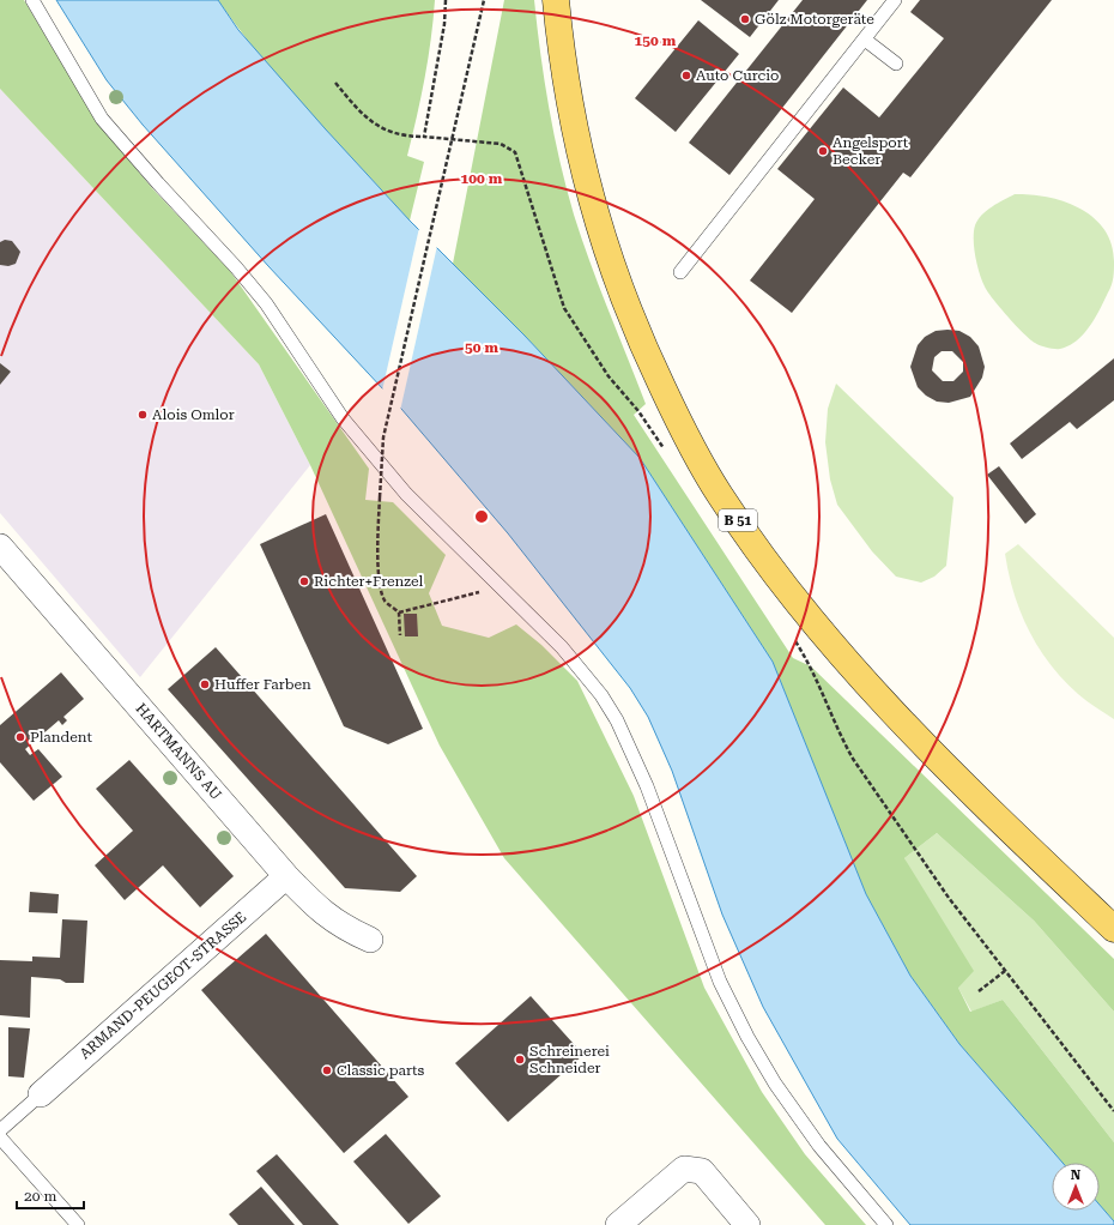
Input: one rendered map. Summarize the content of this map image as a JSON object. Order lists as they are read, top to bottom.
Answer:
{
  "streets": {
    "main road": ["B 51"],
    "street": ["HARTMANNS AU", "ARMAND-PEUGEOT-STRASSE"]
  },
  "crossings": [
    ["HARTMANNS AU", "ARMAND-PEUGEOT-STRASSE"]
  ],
  "places": [
    "Gölz Motorgeräte",
    "Auto Curcio",
    "Angelsport Becker",
    "Alois Omlor",
    "Richter+Frenzel",
    "Huffer Farben",
    "Plandent",
    "Schreinerei Schneider",
    "Classic parts"
  ],
  "scale_bar": "20 m",
  "north": "top",
  "rings": ["150 m", "100 m", "50 m"]
}
